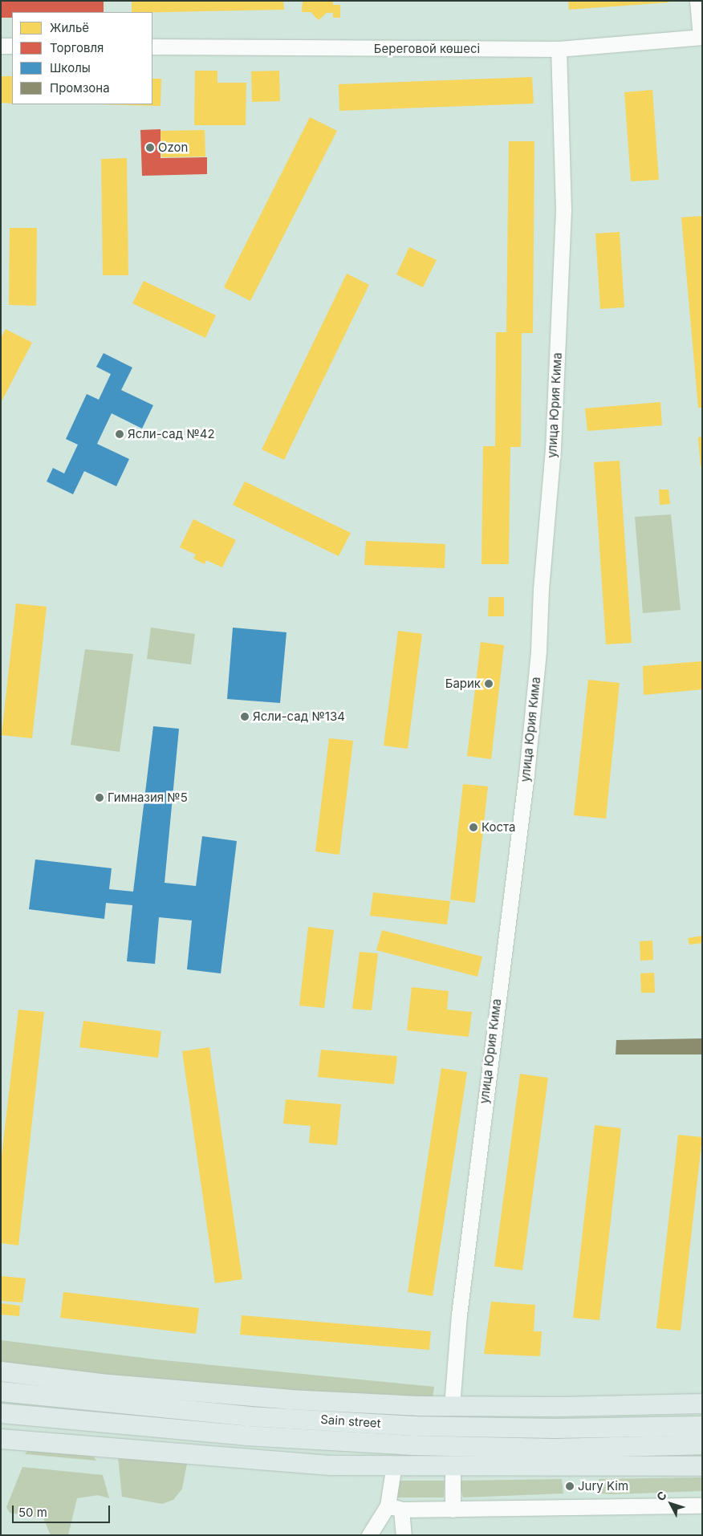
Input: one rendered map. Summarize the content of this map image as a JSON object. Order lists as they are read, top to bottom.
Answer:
{
  "streets": {
    "main road": ["Sain street"],
    "street": ["Береговой көшесі", "улица Юрия Кима"]
  },
  "crossings": [
    ["Береговой көшесі", "улица Юрия Кима"],
    ["улица Юрия Кима", "Sain street"]
  ],
  "places": [
    "Ozon",
    "Ясли-сад №42",
    "Барик",
    "Ясли-сад №134",
    "Гимназия №5",
    "Коста",
    "Jury Kim"
  ],
  "legend": [
    "Жильё",
    "Торговля",
    "Школы",
    "Промзона"
  ],
  "scale_bar": "50 m",
  "north": "top left"
}
